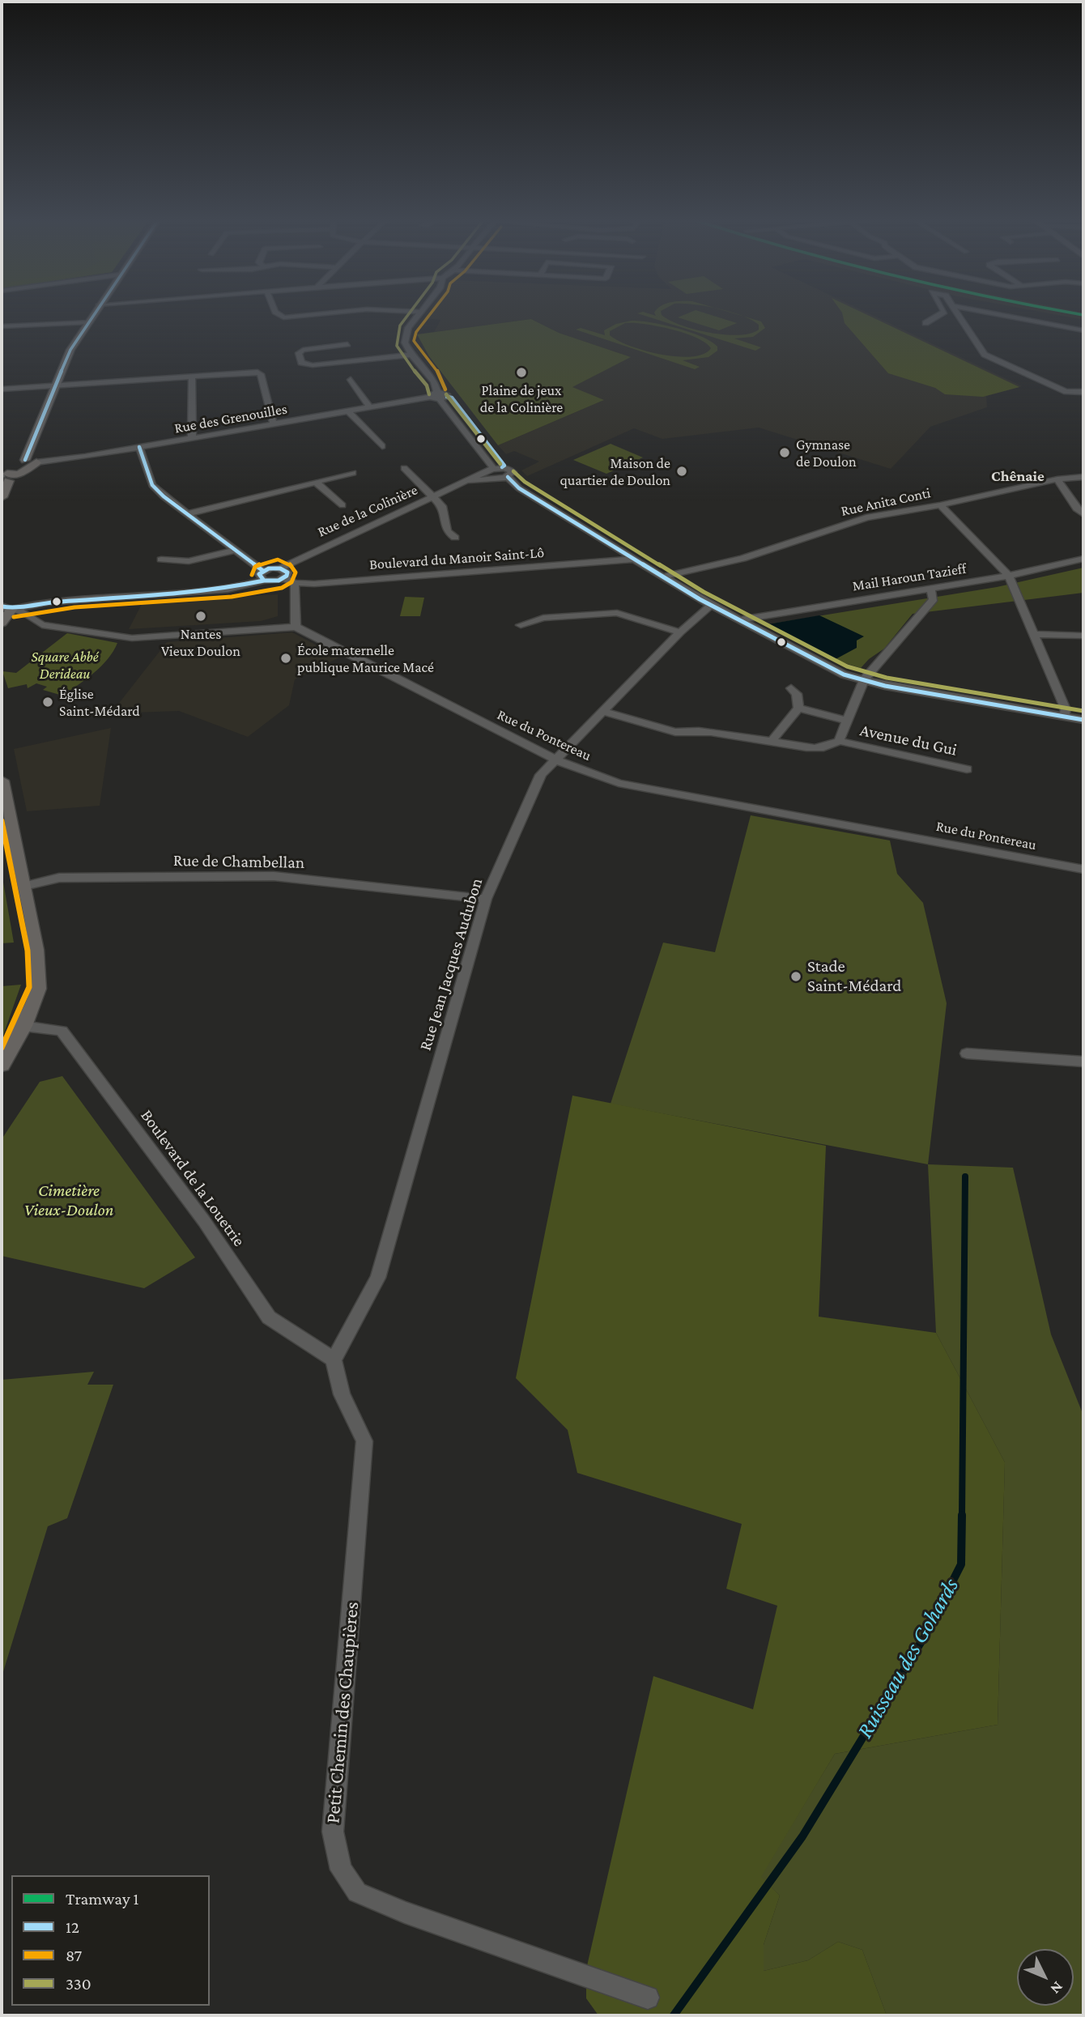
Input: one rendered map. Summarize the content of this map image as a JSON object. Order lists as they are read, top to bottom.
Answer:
{
  "streets": {
    "street": [
      "Rue des Grenouilles",
      "Rue Anita Conti",
      "Rue de la Colinière",
      "Boulevard du Manoir Saint-Lô",
      "Mail Haroun Tazieff",
      "Rue du Pontereau",
      "Avenue du Gui",
      "Rue de Chambellan",
      "Rue Jean Jacques Audubon",
      "Boulevard de la Louetrie",
      "Petit Chemin des Chaupières"
    ]
  },
  "crossings": [
    ["Rue de la Colinière", "Boulevard du Manoir Saint-Lô"],
    ["Mail Haroun Tazieff", "Avenue du Gui"],
    ["Rue du Pontereau", "Rue Jean Jacques Audubon"],
    ["Rue de Chambellan", "Rue Jean Jacques Audubon"],
    ["Rue Jean Jacques Audubon", "Boulevard de la Louetrie"],
    ["Rue Jean Jacques Audubon", "Petit Chemin des Chaupières"],
    ["Boulevard de la Louetrie", "Petit Chemin des Chaupières"]
  ],
  "districts": ["Chênaie"],
  "water": ["Ruisseau des Gohards"],
  "parks": ["Square Abbé Derideau", "Cimetière Vieux-Doulon"],
  "places": [
    "Plaine de jeux de la Colinière",
    "Gymnase de Doulon",
    "Maison de quartier de Doulon",
    "Nantes Vieux Doulon",
    "École maternelle publique Maurice Macé",
    "Église Saint-Médard",
    "Stade Saint-Médard"
  ],
  "lines": [
    "tram line 1",
    "transit line 12",
    "transit line 87",
    "transit line 330"
  ],
  "legend": [
    "Tramway 1",
    "12",
    "87",
    "330"
  ],
  "north": "bottom right"
}
